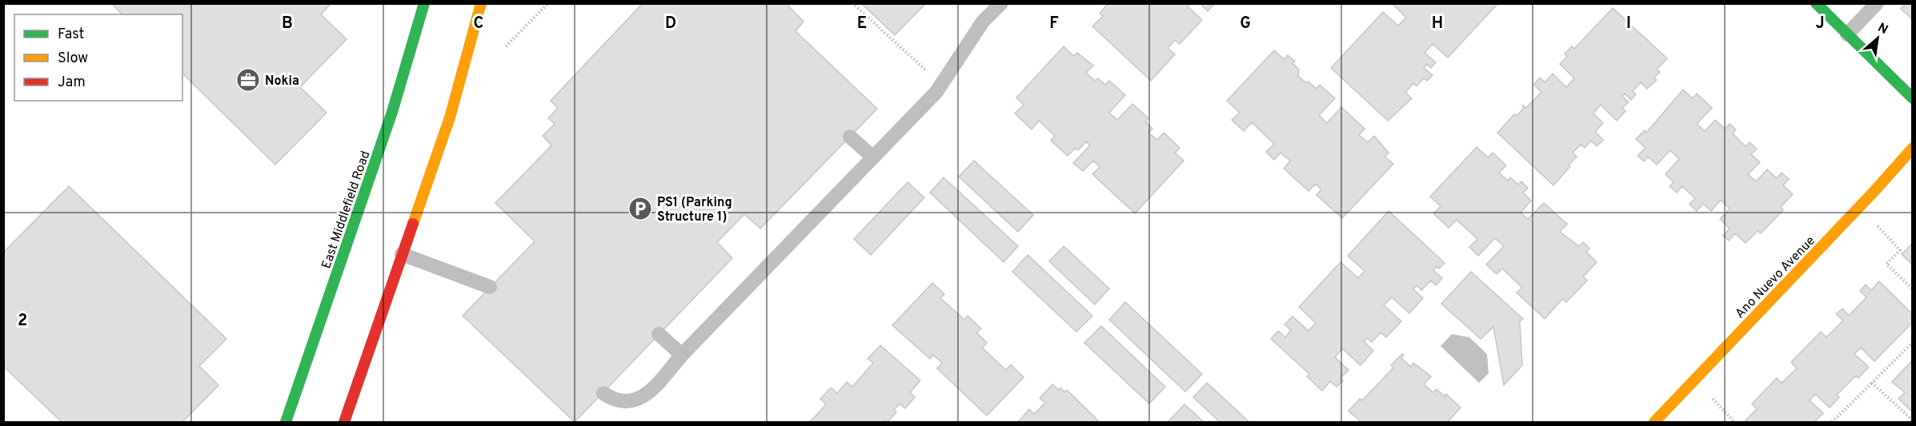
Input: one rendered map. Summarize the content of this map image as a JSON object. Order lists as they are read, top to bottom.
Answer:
{
  "streets": {
    "main road": ["East Middlefield Road", "Ano Nuevo Avenue"]
  },
  "places": {
    "office": ["Nokia"],
    "parking": ["PS1 (Parking Structure 1)"]
  },
  "legend": ["Fast", "Slow", "Jam"],
  "north": "top right",
  "grid": {
    "columns": [
      "B",
      "C",
      "D",
      "E",
      "F",
      "G",
      "H",
      "I",
      "J"
    ],
    "rows": ["2"]
  }
}
